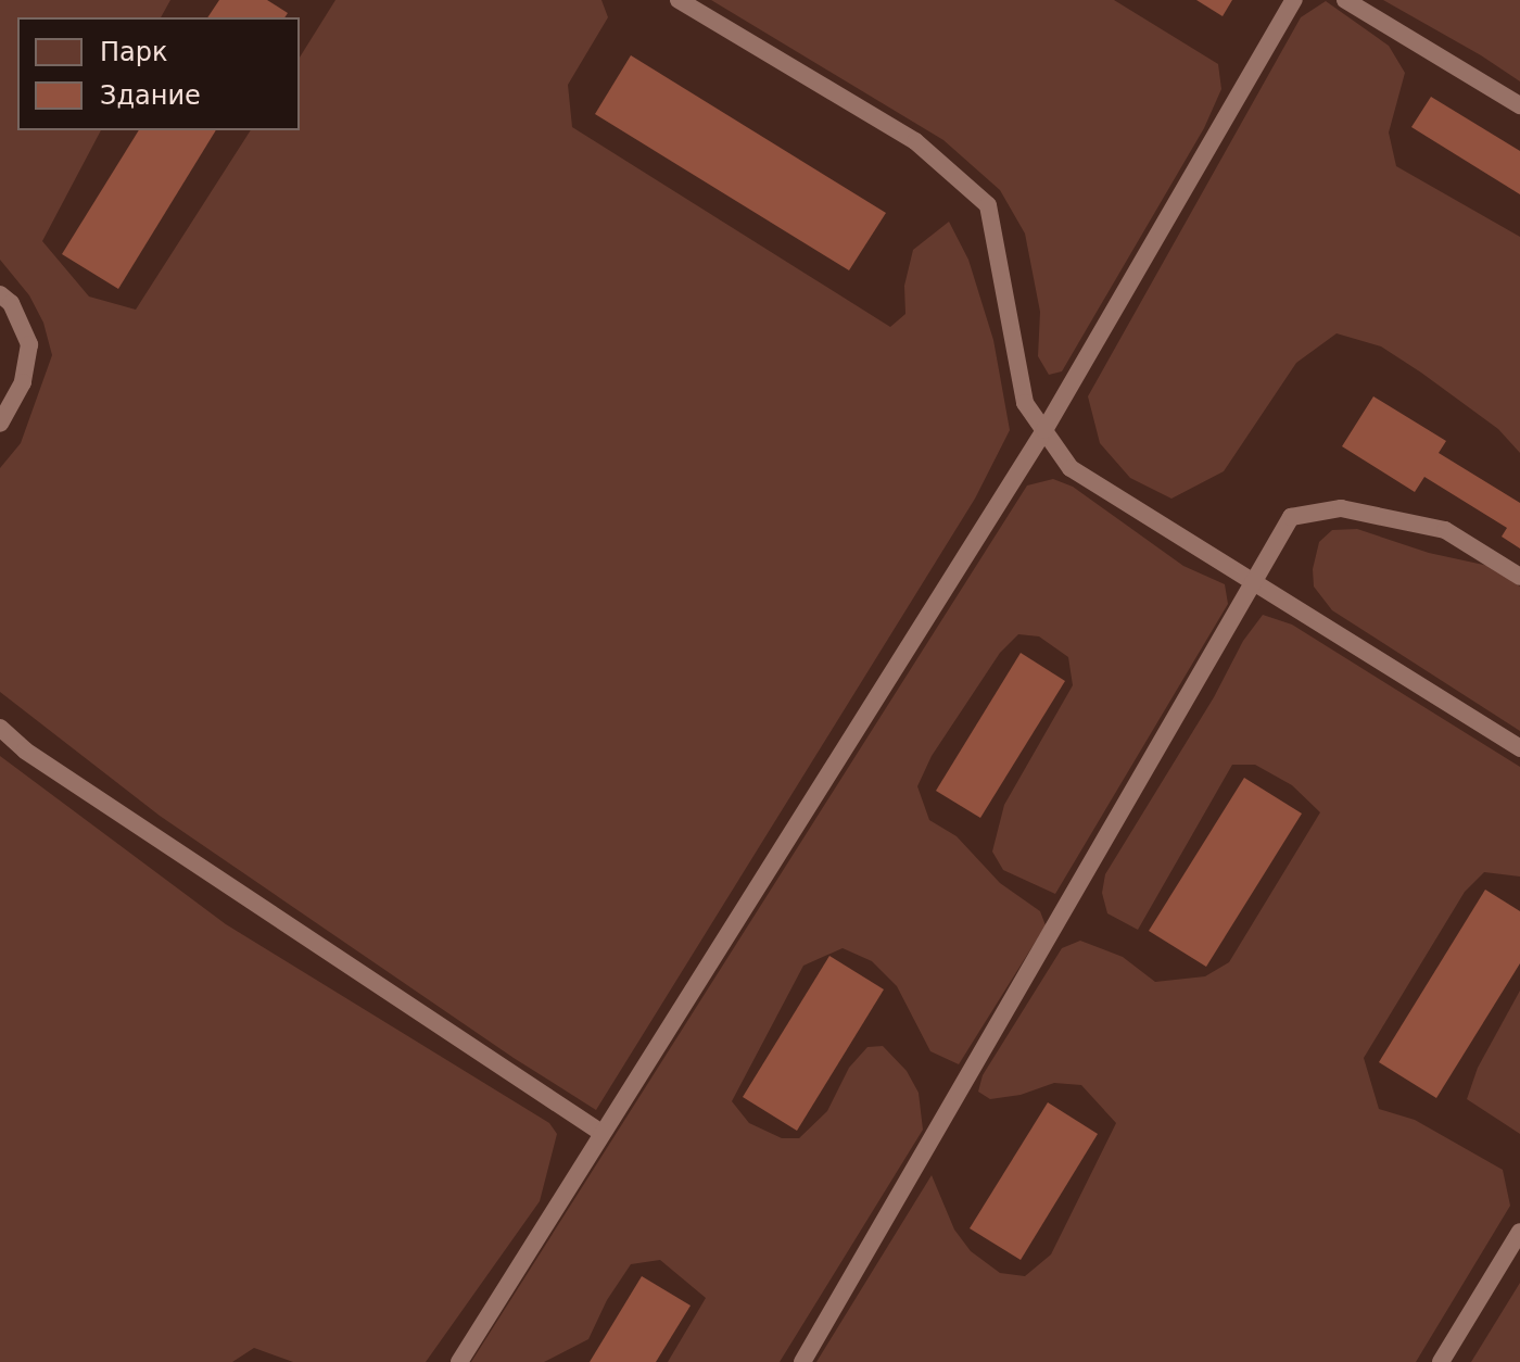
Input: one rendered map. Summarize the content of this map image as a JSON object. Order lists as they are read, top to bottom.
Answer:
{
  "legend": ["Парк", "Здание"]
}
